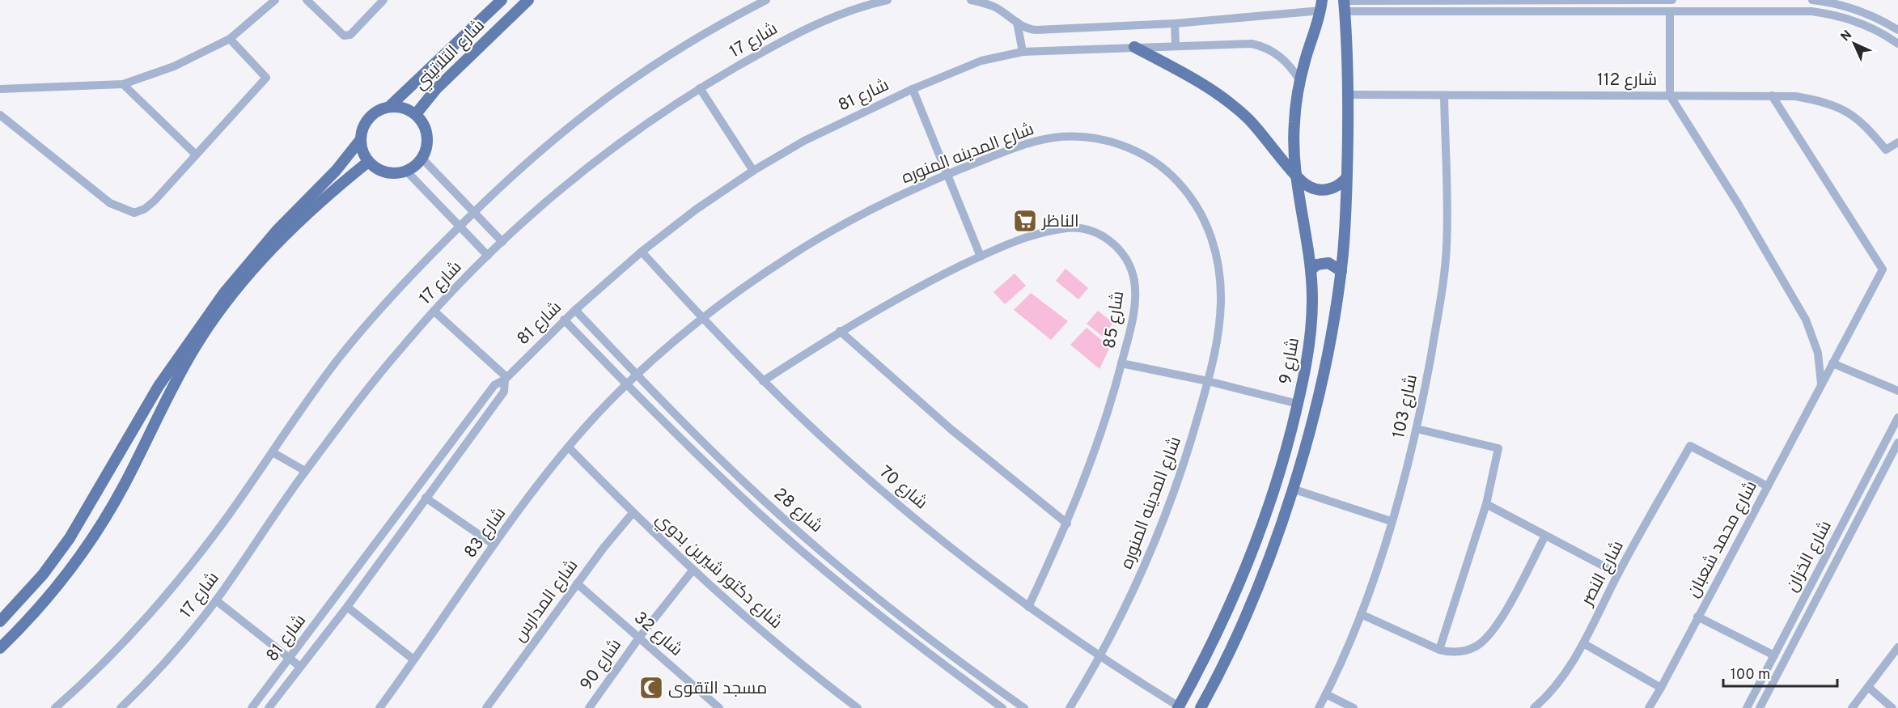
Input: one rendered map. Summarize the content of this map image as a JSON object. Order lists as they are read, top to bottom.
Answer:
{
  "streets": {
    "main road": ["شارع التلاتيني", "شارع 9"],
    "street": [
      "شارع 17",
      "شارع 112",
      "شارع 81",
      "شارع المدينه المنوره",
      "شارع 85",
      "شارع 103",
      "شارع 70",
      "شارع 28",
      "شارع 83",
      "شارع محمد شعبان",
      "شارع الخزان",
      "شارع دكتور شيرين بدوي",
      "شارع النصر",
      "شارع المدارس",
      "شارع 32",
      "شارع 90"
    ]
  },
  "crossings": [
    ["شارع 112", "شارع 9"],
    ["شارع 112", "شارع 103"],
    ["شارع 81", "شارع 9"],
    ["شارع 81", "شارع 70"],
    ["شارع 81", "شارع 28"],
    ["شارع المدينه المنوره", "شارع 70"],
    ["شارع المدينه المنوره", "شارع 28"],
    ["شارع المدينه المنوره", "شارع 83"],
    ["شارع 85", "شارع 70"],
    ["شارع 9", "شارع 70"],
    ["شارع 28", "شارع 83"],
    ["شارع 83", "شارع دكتور شيرين بدوي"],
    ["شارع محمد شعبان", "شارع النصر"],
    ["شارع دكتور شيرين بدوي", "شارع المدارس"],
    ["شارع دكتور شيرين بدوي", "شارع 90"],
    ["شارع المدارس", "شارع 32"],
    ["شارع 32", "شارع 90"]
  ],
  "places": {
    "supermarket": ["الناظر"],
    "mosque": ["مسجد التقوى"]
  },
  "scale_bar": "100 m",
  "north": "top left"
}
